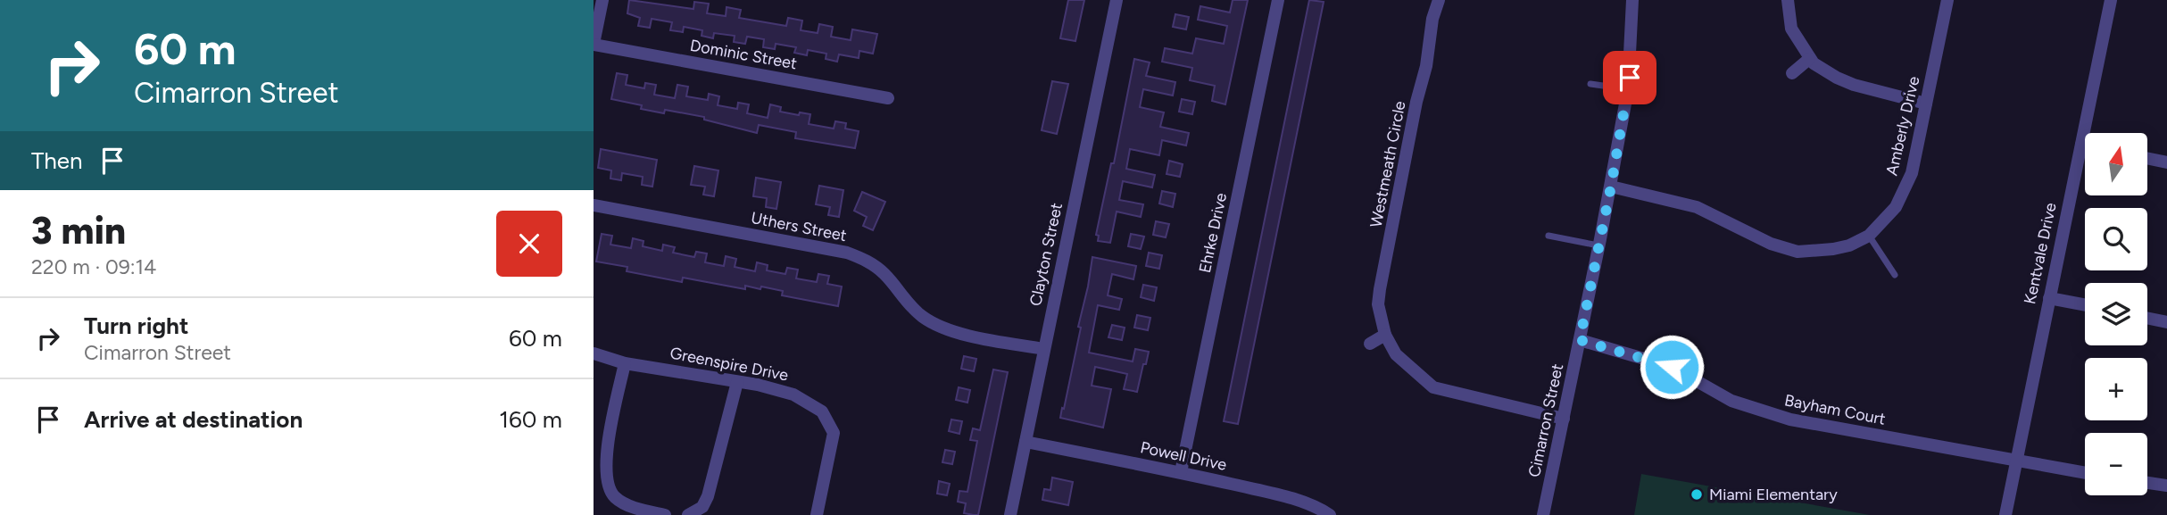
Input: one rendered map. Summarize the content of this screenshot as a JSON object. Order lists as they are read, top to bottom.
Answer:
{
  "streets": {
    "street": [
      "Dominic Street",
      "Amberly Drive",
      "Westmeath Circle",
      "Uthers Street",
      "Ehrke Drive",
      "Kentvale Drive",
      "Clayton Street",
      "Greenspire Drive",
      "Bayham Court",
      "Cimarron Street",
      "Powell Drive"
    ]
  },
  "crossings": [
    ["Amberly Drive", "Cimarron Street"],
    ["Westmeath Circle", "Cimarron Street"],
    ["Uthers Street", "Clayton Street"],
    ["Ehrke Drive", "Powell Drive"],
    ["Kentvale Drive", "Bayham Court"],
    ["Clayton Street", "Powell Drive"],
    ["Bayham Court", "Cimarron Street"]
  ],
  "places": ["Miami Elementary"],
  "north": "top",
  "page": {
    "turn": ["60 m", "Cimarron Street"],
    "then": "Then",
    "map_buttons": ["+", "−"],
    "heading": ["3 min", "220 m · 09:14"],
    "list": [
      {
        "name": "Turn right",
        "note": "Cimarron Street",
        "value": "60 m"
      },
      {
        "name": "Arrive at destination",
        "value": "160 m"
      }
    ]
  }
}
